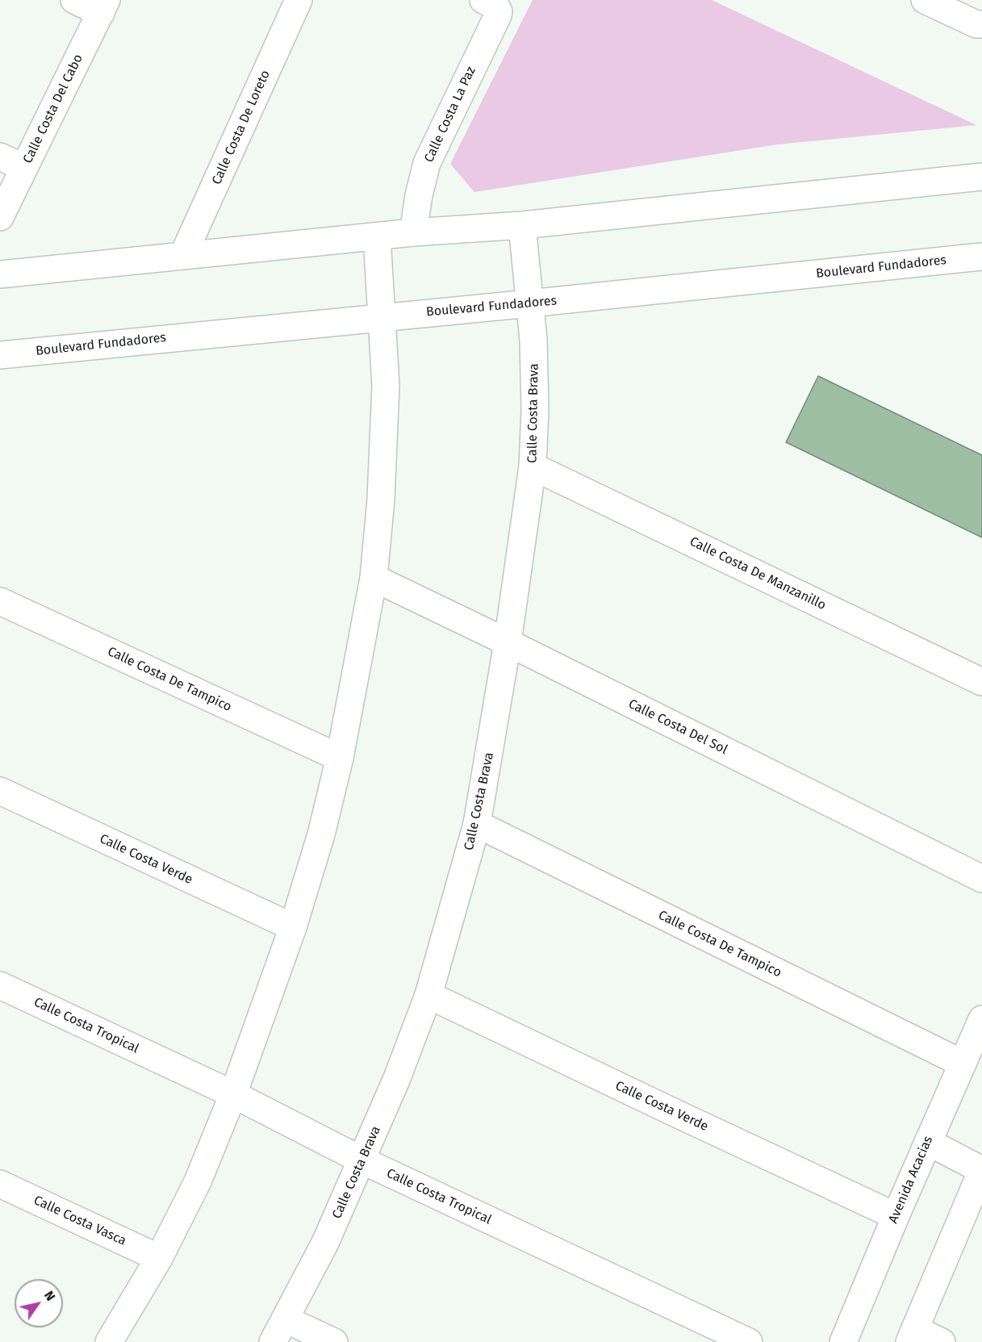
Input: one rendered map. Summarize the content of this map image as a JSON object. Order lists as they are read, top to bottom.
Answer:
{
  "streets": {
    "street": [
      "Calle Costa Del Cabo",
      "Calle Costa La Paz",
      "Calle Costa De Loreto",
      "Boulevard Fundadores",
      "Calle Costa Brava",
      "Calle Costa De Manzanillo",
      "Calle Costa De Tampico",
      "Calle Costa Del Sol",
      "Calle Costa Verde",
      "Calle Costa Tropical",
      "Avenida Acacias",
      "Calle Costa Vasca"
    ]
  },
  "crossings": [
    ["Boulevard Fundadores", "Calle Costa Brava"],
    ["Calle Costa Brava", "Calle Costa De Manzanillo"],
    ["Calle Costa Brava", "Calle Costa De Tampico"],
    ["Calle Costa Brava", "Calle Costa Del Sol"],
    ["Calle Costa Brava", "Calle Costa Verde"],
    ["Calle Costa Brava", "Calle Costa Tropical"],
    ["Calle Costa De Tampico", "Avenida Acacias"],
    ["Calle Costa Verde", "Avenida Acacias"]
  ],
  "north": "top right"
}
